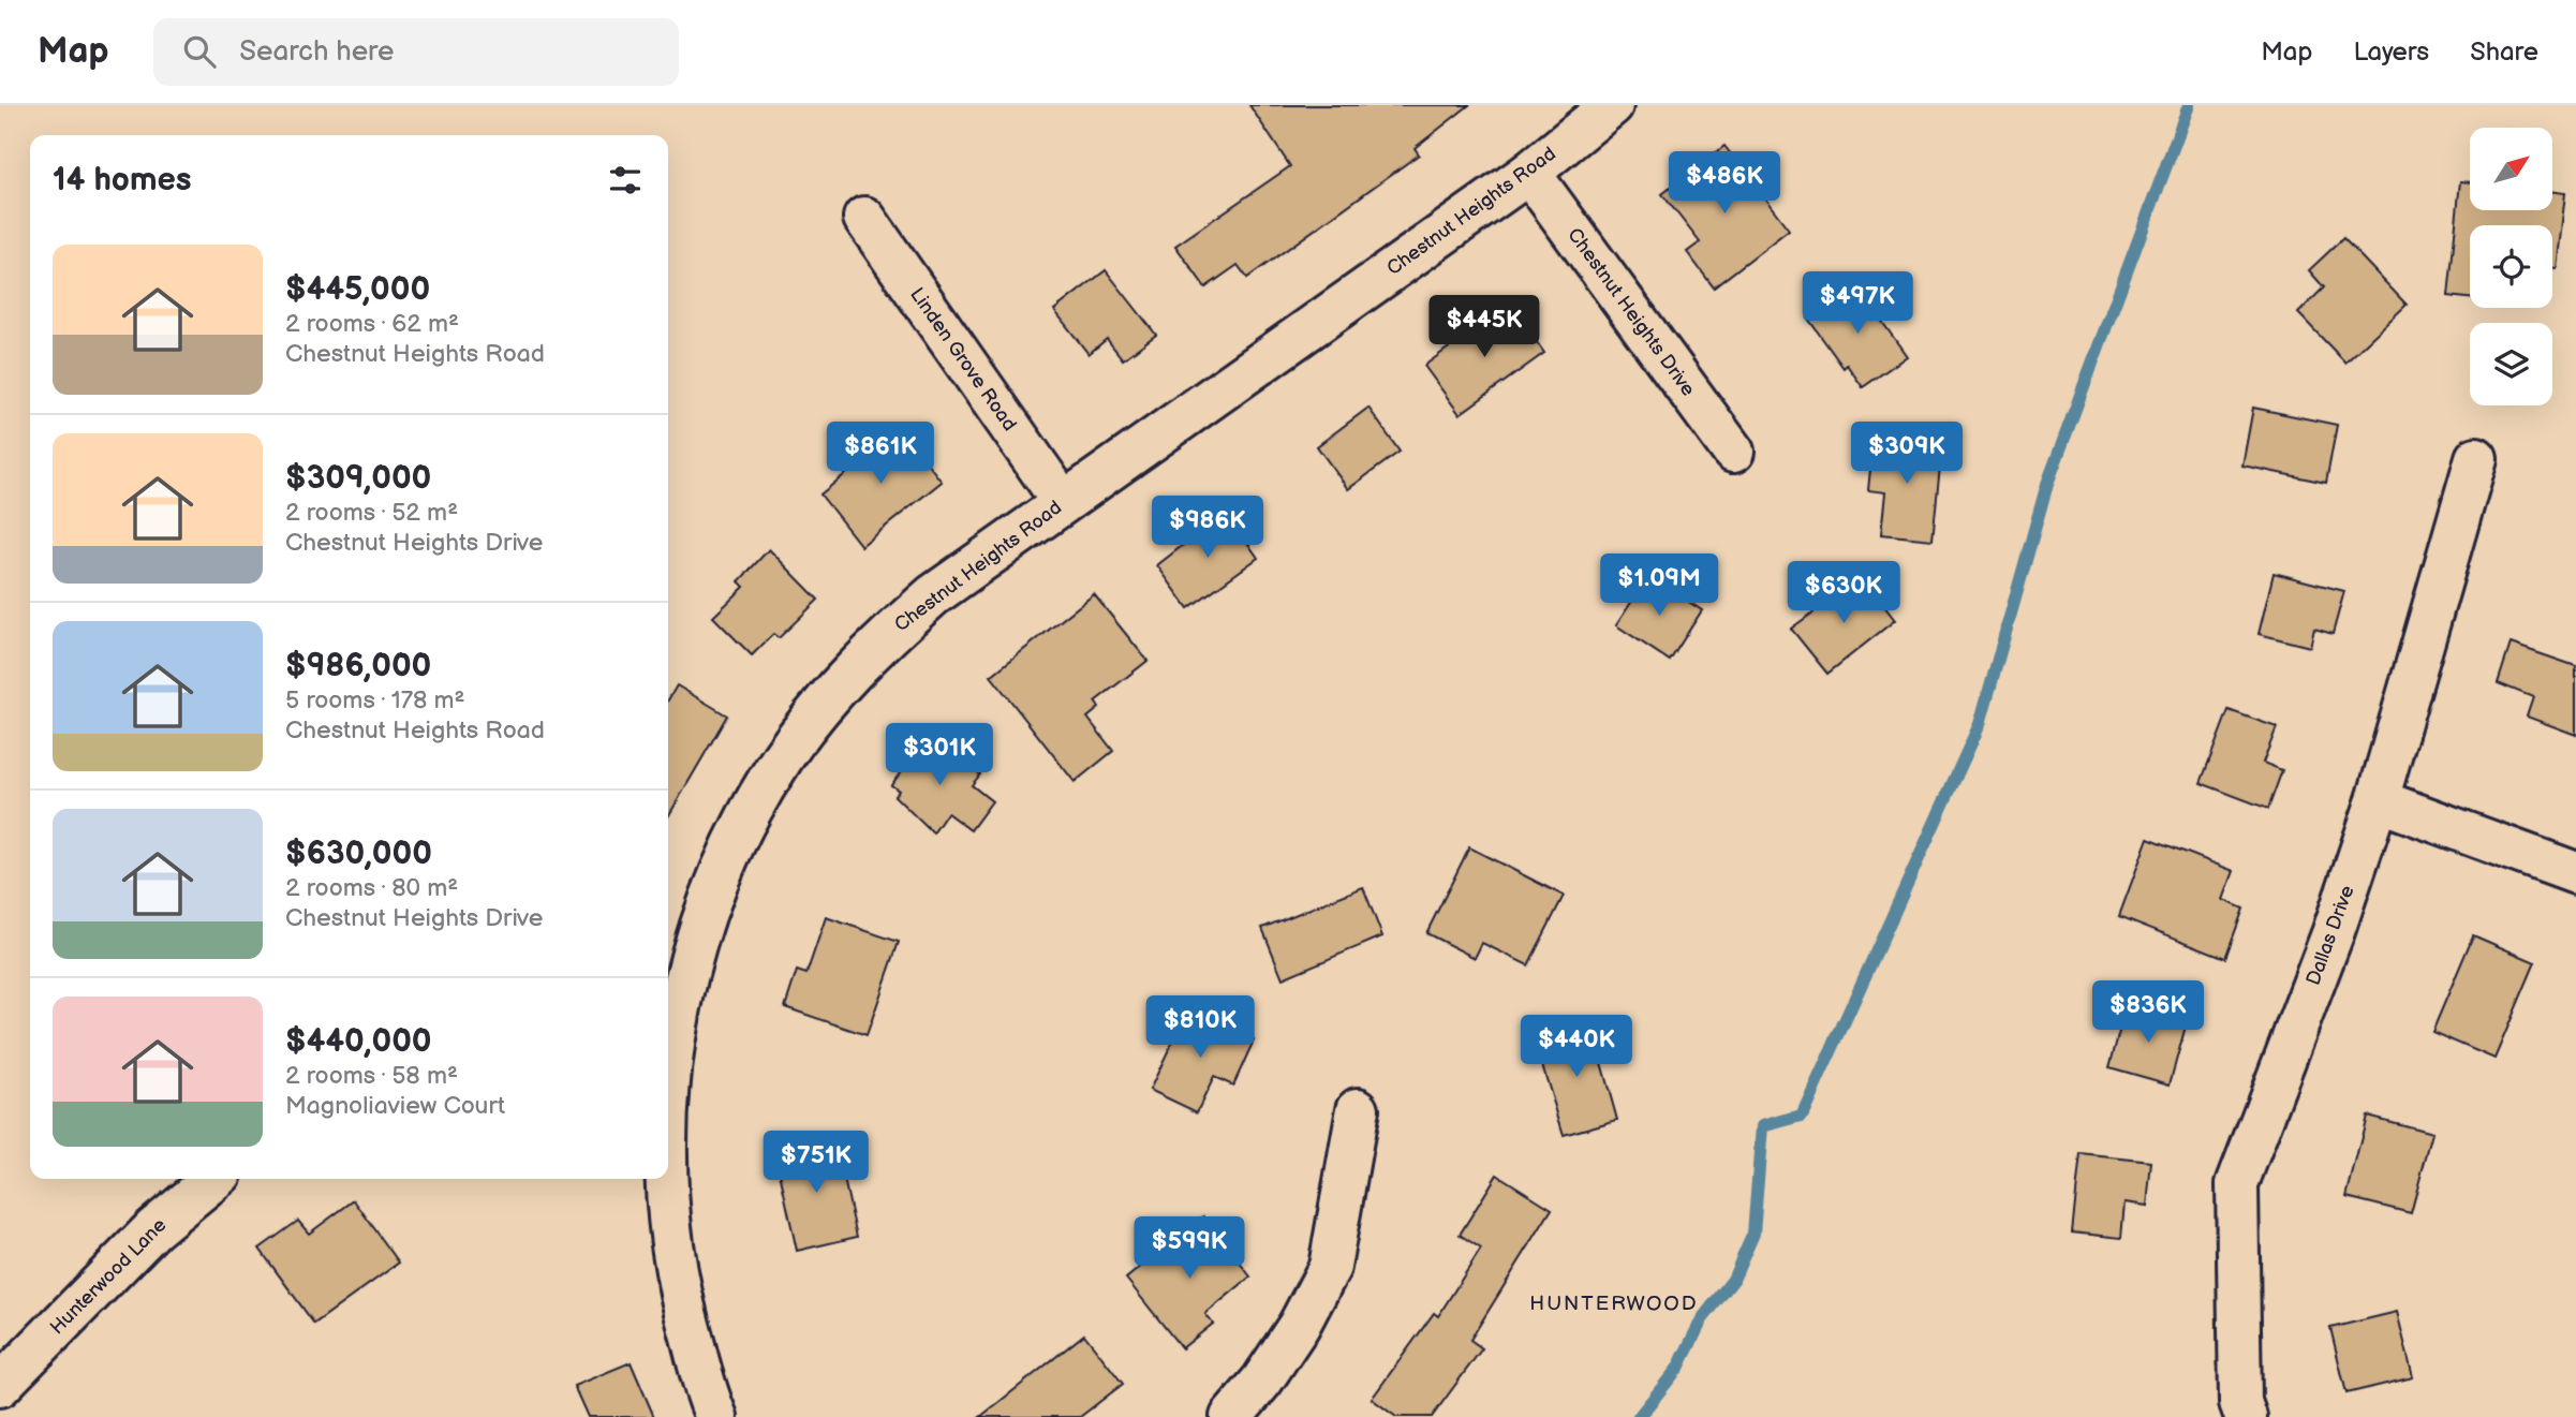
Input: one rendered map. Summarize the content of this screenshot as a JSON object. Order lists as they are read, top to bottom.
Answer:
{
  "streets": {
    "street": [
      "Chestnut Heights Road",
      "Chestnut Heights Drive",
      "Linden Grove Road",
      "Dallas Drive",
      "Hunterwood Lane"
    ]
  },
  "crossings": [
    ["Chestnut Heights Road", "Chestnut Heights Drive"],
    ["Chestnut Heights Road", "Linden Grove Road"]
  ],
  "districts": ["HUNTERWOOD"],
  "north": "top right",
  "page": {
    "header": "Map",
    "search": "Search here",
    "nav": ["Map", "Layers", "Share"],
    "heading": "14 homes",
    "price": [
      "$486K",
      "$497K",
      "$445K",
      "$861K",
      "$309K",
      "$986K",
      "$1.09M",
      "$630K",
      "$301K",
      "$836K",
      "$810K",
      "$440K",
      "$751K",
      "$599K"
    ],
    "list": [
      {
        "name": "$445,000",
        "note": "2 rooms · 62 m² · Chestnut Heights Road"
      },
      {
        "name": "$309,000",
        "note": "2 rooms · 52 m² · Chestnut Heights Drive"
      },
      {
        "name": "$986,000",
        "note": "5 rooms · 178 m² · Chestnut Heights Road"
      },
      {
        "name": "$630,000",
        "note": "2 rooms · 80 m² · Chestnut Heights Drive"
      },
      {
        "name": "$440,000",
        "note": "2 rooms · 58 m² · Magnoliaview Court"
      }
    ]
  }
}
